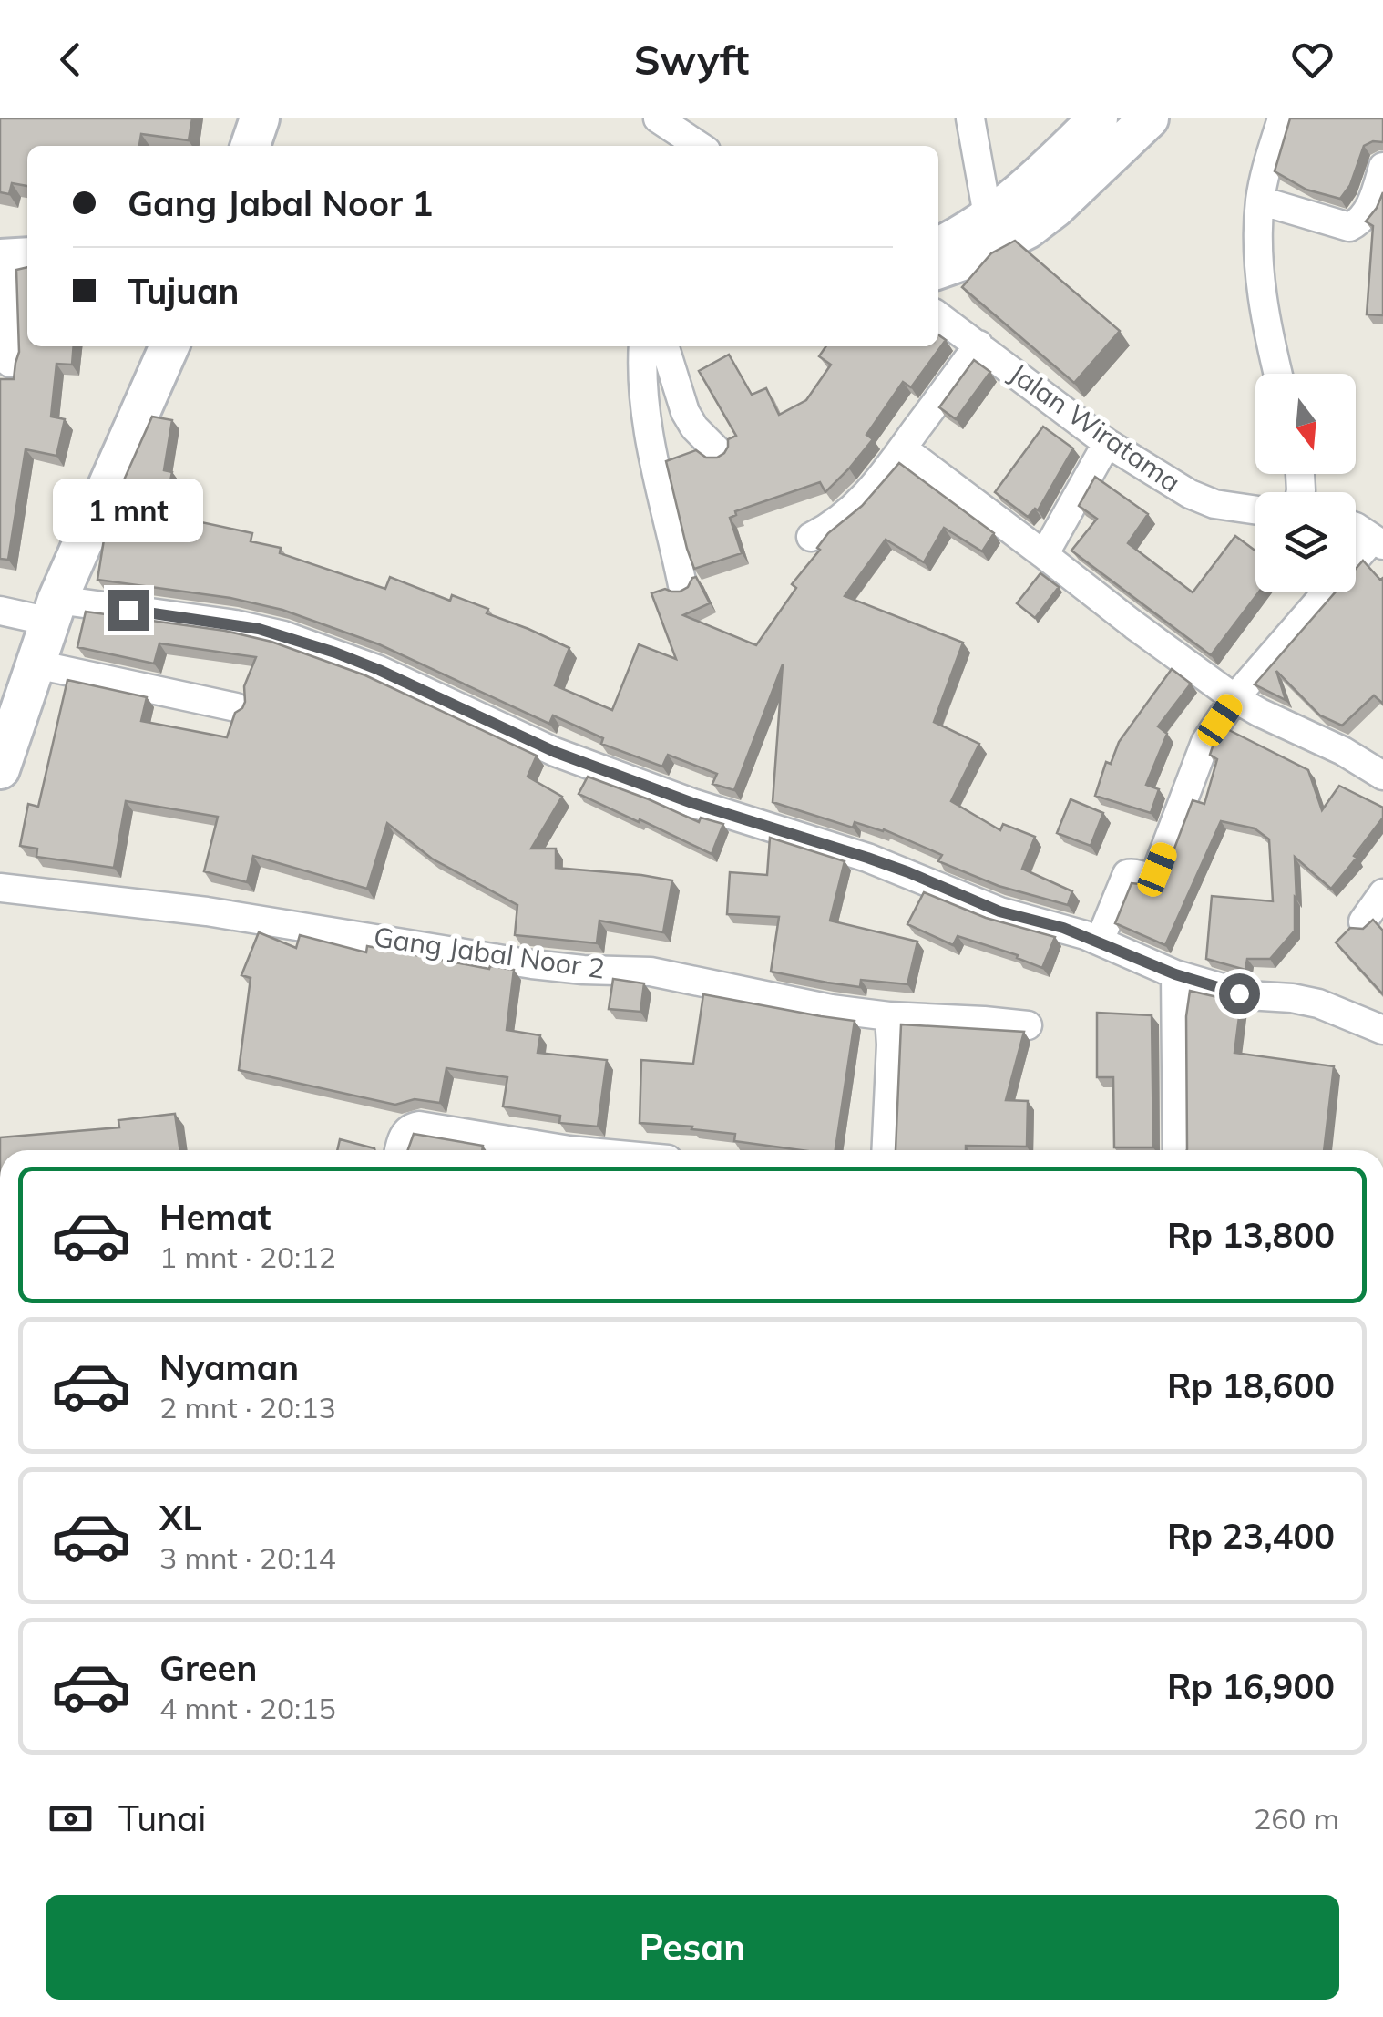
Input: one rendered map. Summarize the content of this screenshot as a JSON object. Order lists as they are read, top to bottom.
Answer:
{
  "streets": {
    "street": ["Jalan Wiratama", "Gang Jabal Noor 2"]
  },
  "north": "bottom",
  "page": {
    "header": "Swyft",
    "banner": ["Gang Jabal Noor 1", "Tujuan"],
    "bubble": "1 mnt",
    "list": [
      {
        "name": "Hemat",
        "note": "1 mnt · 20:12",
        "value": "Rp 13,800"
      },
      {
        "name": "Nyaman",
        "note": "2 mnt · 20:13",
        "value": "Rp 18,600"
      },
      {
        "name": "XL",
        "note": "3 mnt · 20:14",
        "value": "Rp 23,400"
      },
      {
        "name": "Green",
        "note": "4 mnt · 20:15",
        "value": "Rp 16,900"
      }
    ],
    "pay": ["Tunai", "260 m"],
    "buttons": "Pesan"
  }
}
